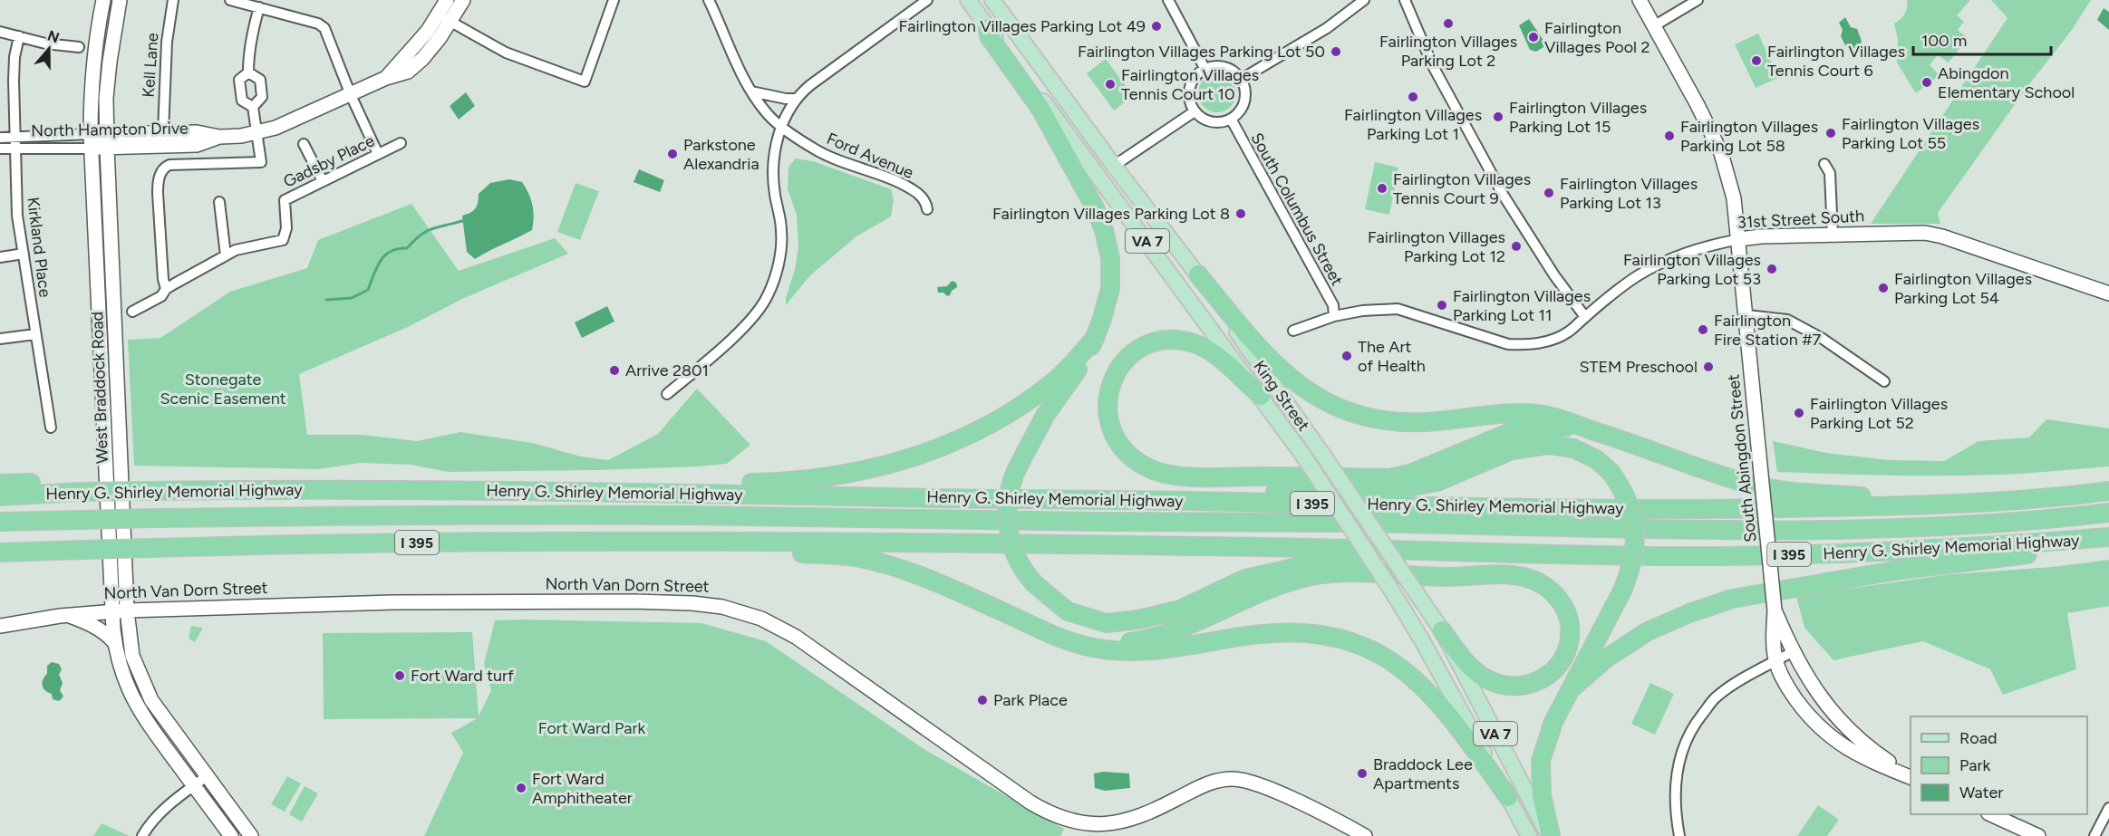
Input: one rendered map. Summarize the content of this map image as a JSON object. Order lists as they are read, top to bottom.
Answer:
{
  "streets": {
    "highway": ["Henry G. Shirley Memorial Highway", "I 395"],
    "main road": [
      "North Hampton Drive",
      "31st Street South",
      "VA 7",
      "West Braddock Road",
      "King Street",
      "South Abingdon Street",
      "North Van Dorn Street"
    ],
    "street": [
      "Kell Lane",
      "Ford Avenue",
      "Gadsby Place",
      "South Columbus Street",
      "Kirkland Place"
    ]
  },
  "crossings": [
    ["Kell Lane", "North Hampton Drive"],
    ["North Hampton Drive", "Kirkland Place"],
    ["North Hampton Drive", "West Braddock Road"],
    ["South Columbus Street", "31st Street South"],
    ["31st Street South", "South Abingdon Street"],
    ["West Braddock Road", "North Van Dorn Street"]
  ],
  "parks": ["Stonegate Scenic Easement", "Fort Ward Park"],
  "places": [
    "Fairlington Villages Parking Lot 2",
    "Fairlington Villages Parking Lot 49",
    "Fairlington Villages Pool 2",
    "Fairlington Villages Parking Lot 50",
    "Fairlington Villages Tennis Court 6",
    "Abingdon Elementary School",
    "Fairlington Villages Tennis Court 10",
    "Fairlington Villages Parking Lot 1",
    "Fairlington Villages Parking Lot 15",
    "Fairlington Villages Parking Lot 55",
    "Fairlington Villages Parking Lot 58",
    "Parkstone Alexandria",
    "Fairlington Villages Tennis Court 9",
    "Fairlington Villages Parking Lot 13",
    "Fairlington Villages Parking Lot 8",
    "Fairlington Villages Parking Lot 12",
    "Fairlington Villages Parking Lot 53",
    "Fairlington Villages Parking Lot 54",
    "Fairlington Villages Parking Lot 11",
    "Fairlington Fire Station #7",
    "The Art of Health",
    "STEM Preschool",
    "Arrive 2801",
    "Fairlington Villages Parking Lot 52",
    "Fort Ward turf",
    "Park Place",
    "Braddock Lee Apartments",
    "Fort Ward Amphitheater"
  ],
  "legend": ["Road", "Park", "Water"],
  "scale_bar": "100 m",
  "north": "top"
}
